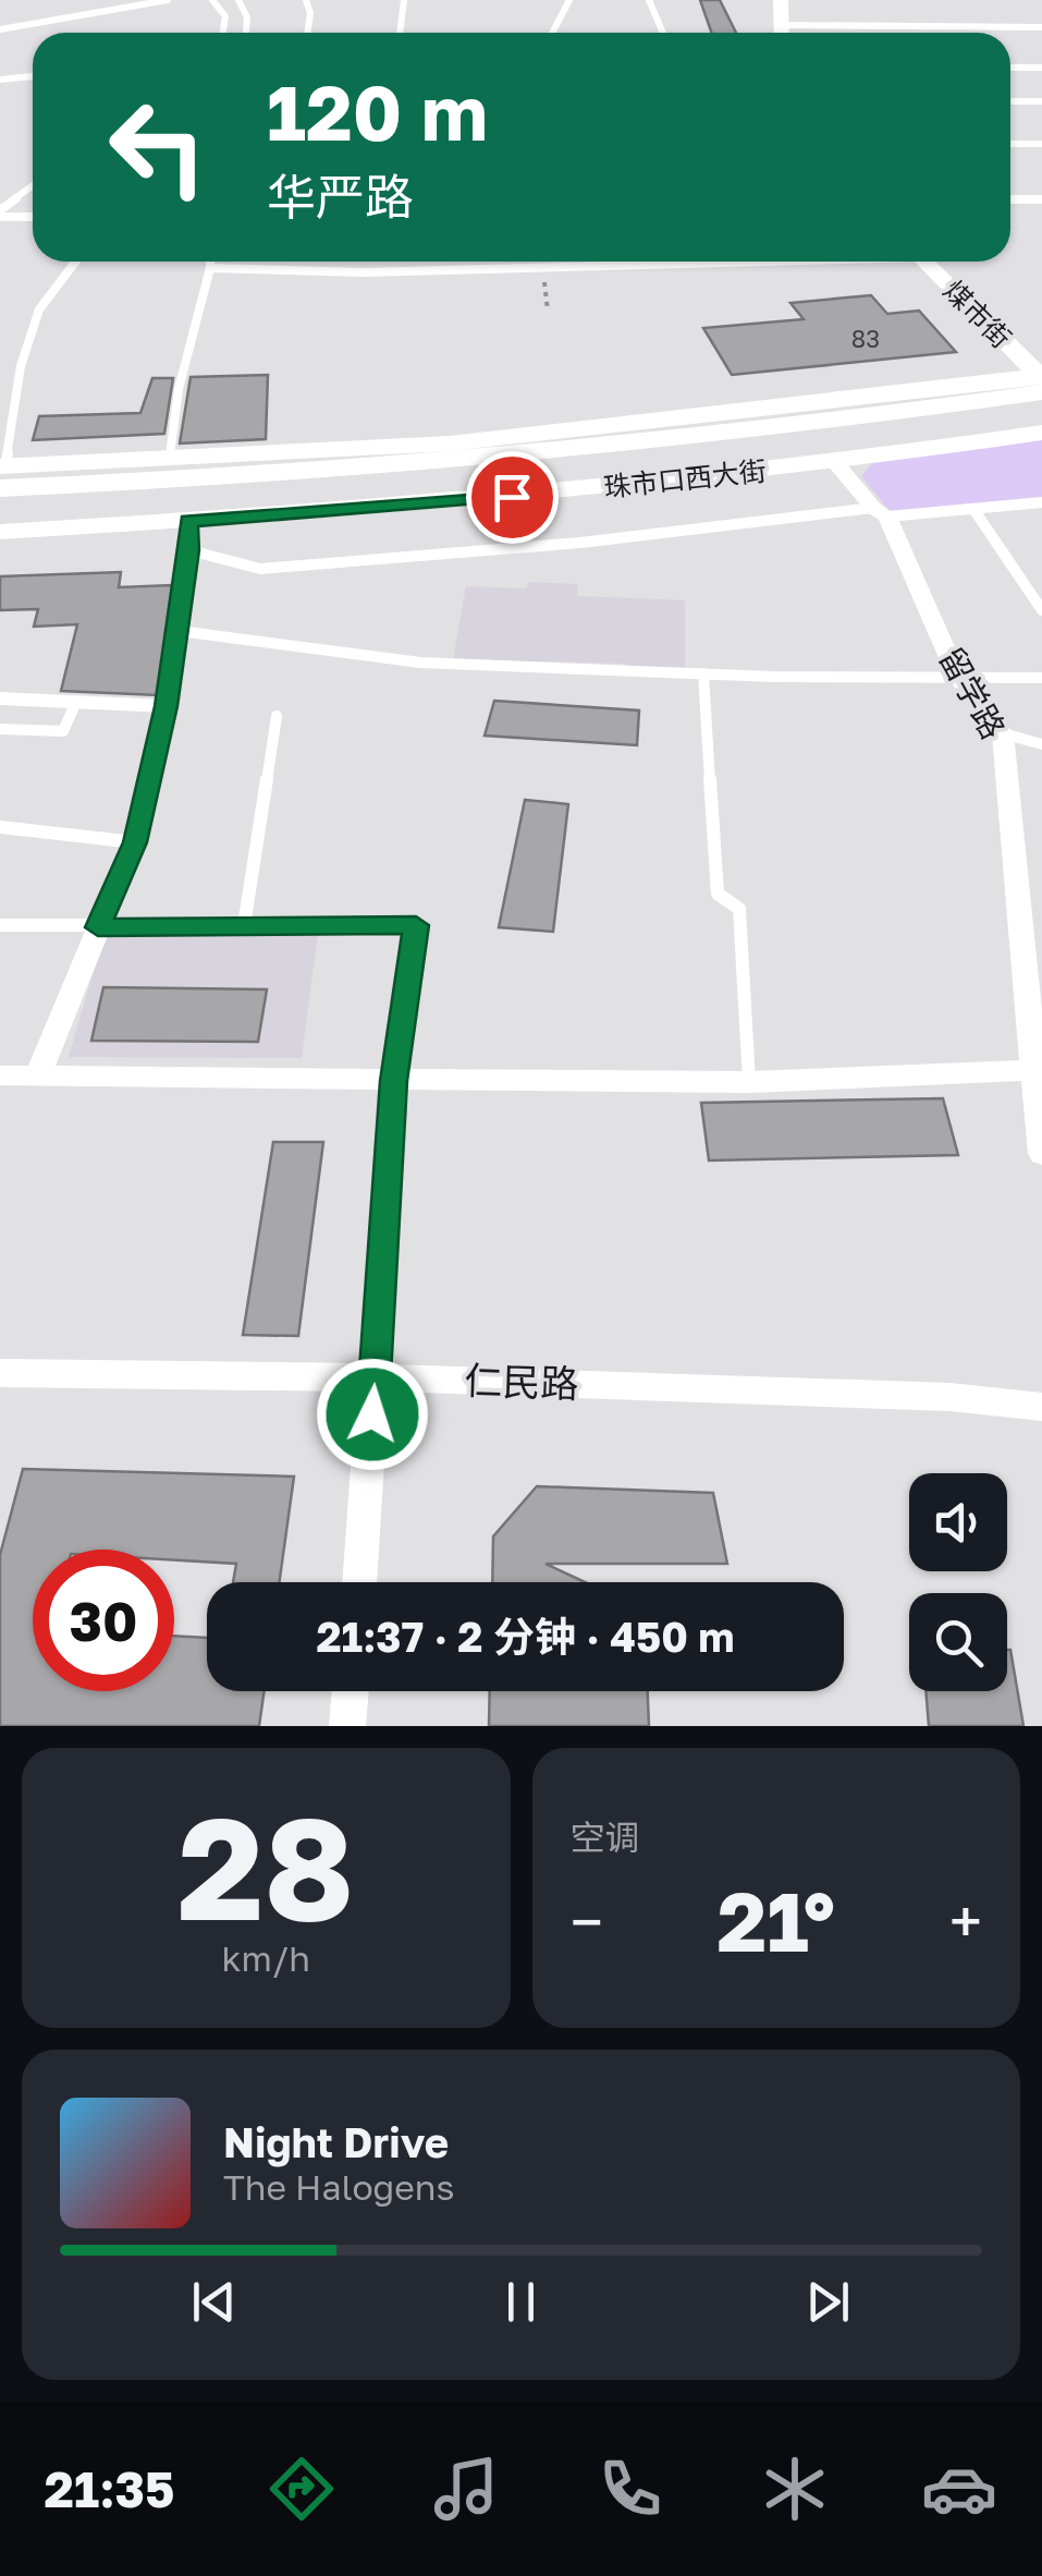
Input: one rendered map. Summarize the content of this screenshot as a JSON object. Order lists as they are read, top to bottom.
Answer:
{
  "streets": {
    "main road": ["珠市口西大街"],
    "street": ["煤市街", "留学路", "仁民路"]
  },
  "crossings": [
    ["煤市街", "珠市口西大街"],
    ["珠市口西大街", "留学路"]
  ],
  "house_numbers": ["83"],
  "page": {
    "turn": ["120 m", "华严路"],
    "limit": "30",
    "trip": "21:37 · 2 分钟 · 450 m",
    "tile": [
      ["28", "km/h"],
      "空调"
    ],
    "heat": ["−", "21°", "+"],
    "song": ["Night Drive", "The Halogens"],
    "tabs": "21:35"
  }
}
